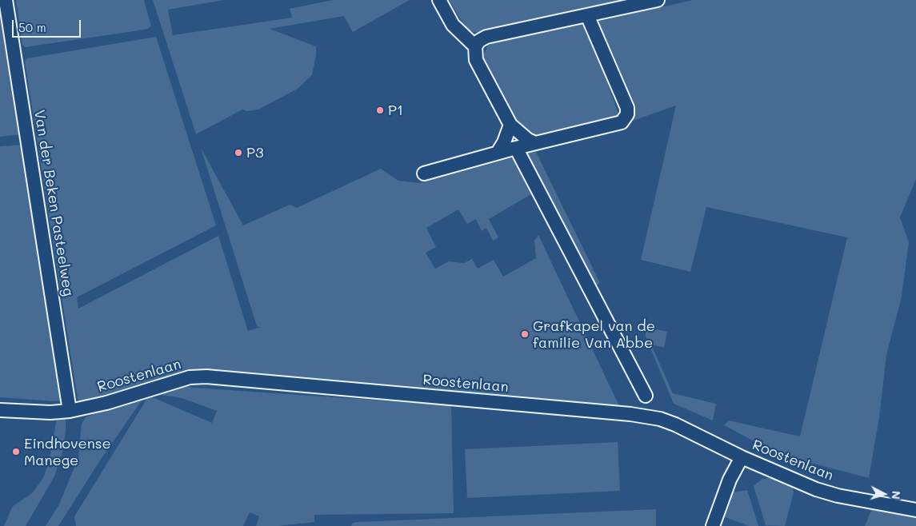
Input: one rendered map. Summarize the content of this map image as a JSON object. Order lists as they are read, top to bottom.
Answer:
{
  "streets": {
    "street": ["Van der Beken Pasteelweg", "Roostenlaan"]
  },
  "crossings": [
    ["Van der Beken Pasteelweg", "Roostenlaan"]
  ],
  "places": [
    "P1",
    "P3",
    "Grafkapel van de familie Van Abbe",
    "Eindhovense Manege"
  ],
  "scale_bar": "50 m",
  "north": "right"
}
